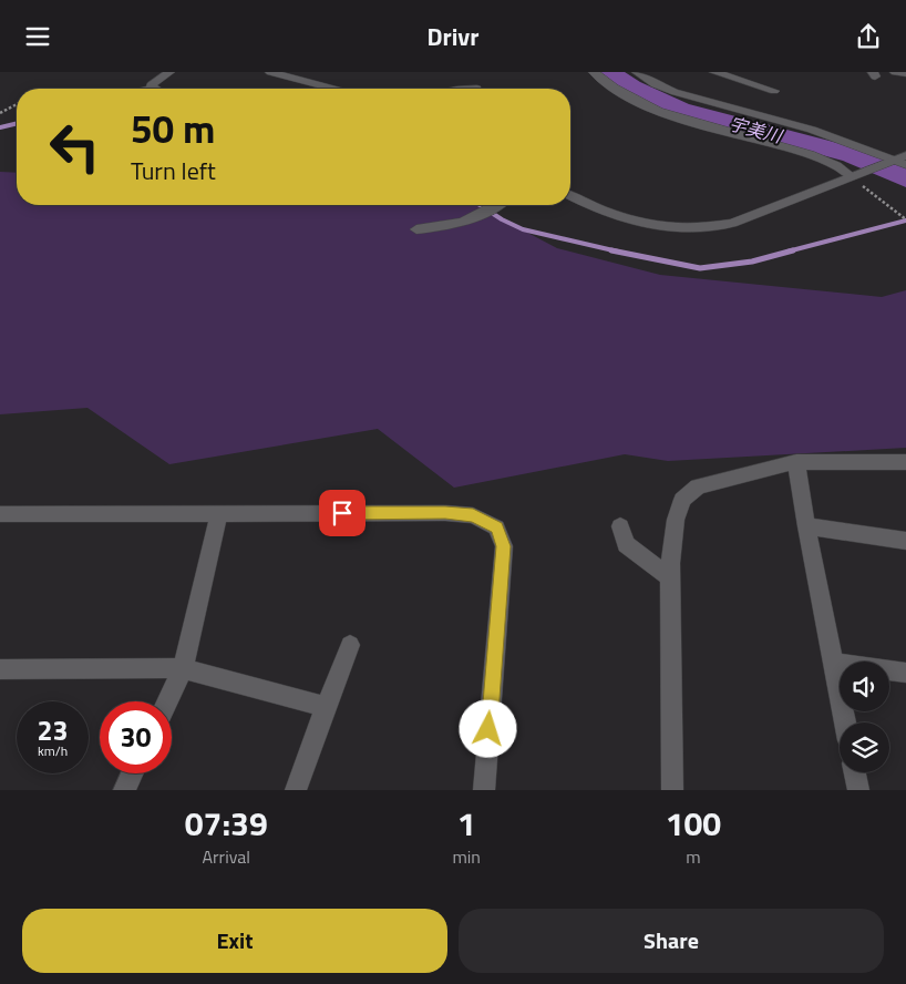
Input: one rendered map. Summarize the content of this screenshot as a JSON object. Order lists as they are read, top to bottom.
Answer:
{
  "water": ["宇美川"],
  "page": {
    "header": "Drivr",
    "turn": ["50 m", "Turn left"],
    "speed": "23 km/h",
    "limit": "30",
    "eta": [
      "07:39",
      "Arrival",
      "1",
      "min",
      "100",
      "m"
    ],
    "buttons": ["Exit", "Share"]
  }
}
